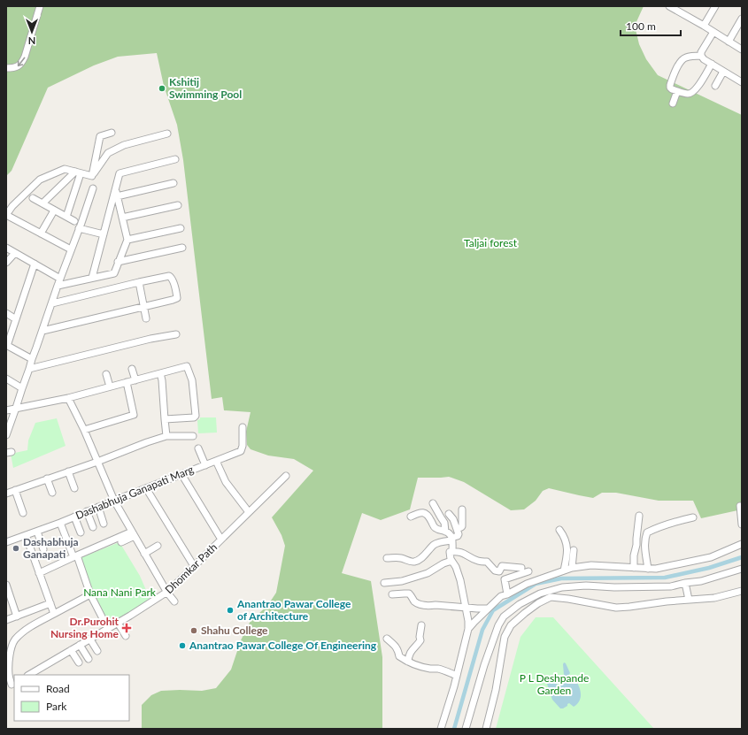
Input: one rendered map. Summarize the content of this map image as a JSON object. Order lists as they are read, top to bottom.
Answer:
{
  "streets": {
    "street": ["Dashabhuja Ganapati Marg", "Dhomkar Path"]
  },
  "parks": ["Taljai forest", "Nana Nani Park", "P L Deshpande Garden"],
  "places": {
    "other": [
      "Kshitij Swimming Pool",
      "Dashabhuja Ganapati",
      "Anantrao Pawar College of Architecture",
      "Shahu College",
      "Anantrao Pawar College Of Engineering"
    ],
    "health": ["Dr.Purohit Nursing Home"]
  },
  "legend": ["Road", "Park"],
  "scale_bar": "100 m",
  "north": "bottom"
}
